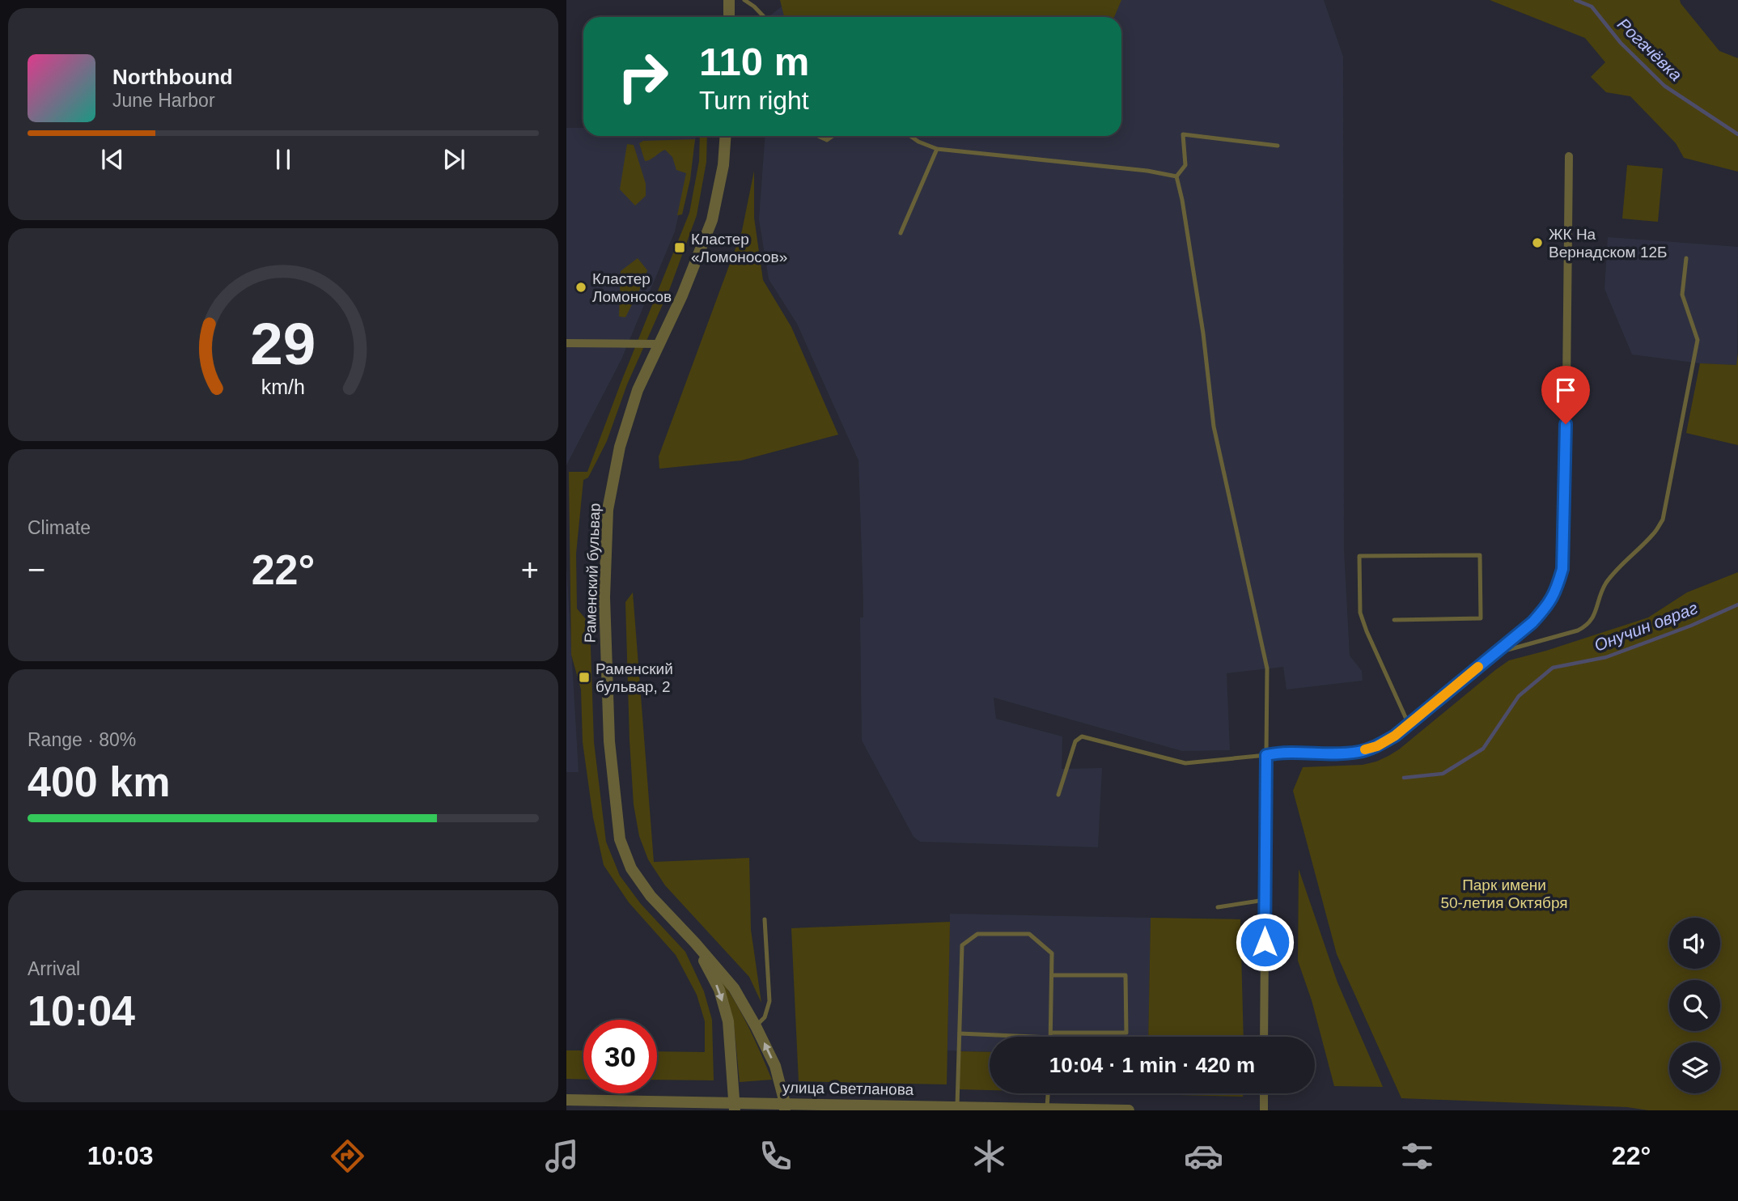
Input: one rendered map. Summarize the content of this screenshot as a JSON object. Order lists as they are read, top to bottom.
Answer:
{
  "streets": {
    "street": ["Раменский бульвар", "улица Светланова"]
  },
  "crossings": [
    ["Раменский бульвар", "улица Светланова"]
  ],
  "water": ["Рогачёвка", "Онучин овраг"],
  "parks": ["Парк имени 50-летия Октября"],
  "places": {
    "other": ["ЖК На Вернадском 12Б", "Кластер Ломоносов"],
    "transit": ["Кластер «Ломоносов»", "Раменский бульвар, 2"]
  },
  "page": {
    "turn": ["110 m", "Turn right"],
    "song": ["Northbound", "June Harbor"],
    "tile": [
      "Climate",
      ["Range · 80%", "400 km"],
      ["Arrival", "10:04"]
    ],
    "heat": ["−", "22°", "+"],
    "limit": "30",
    "trip": "10:04 · 1 min · 420 m",
    "tabs": ["10:03", "22°"],
    "gauge": ["29", "km/h"]
  }
}
